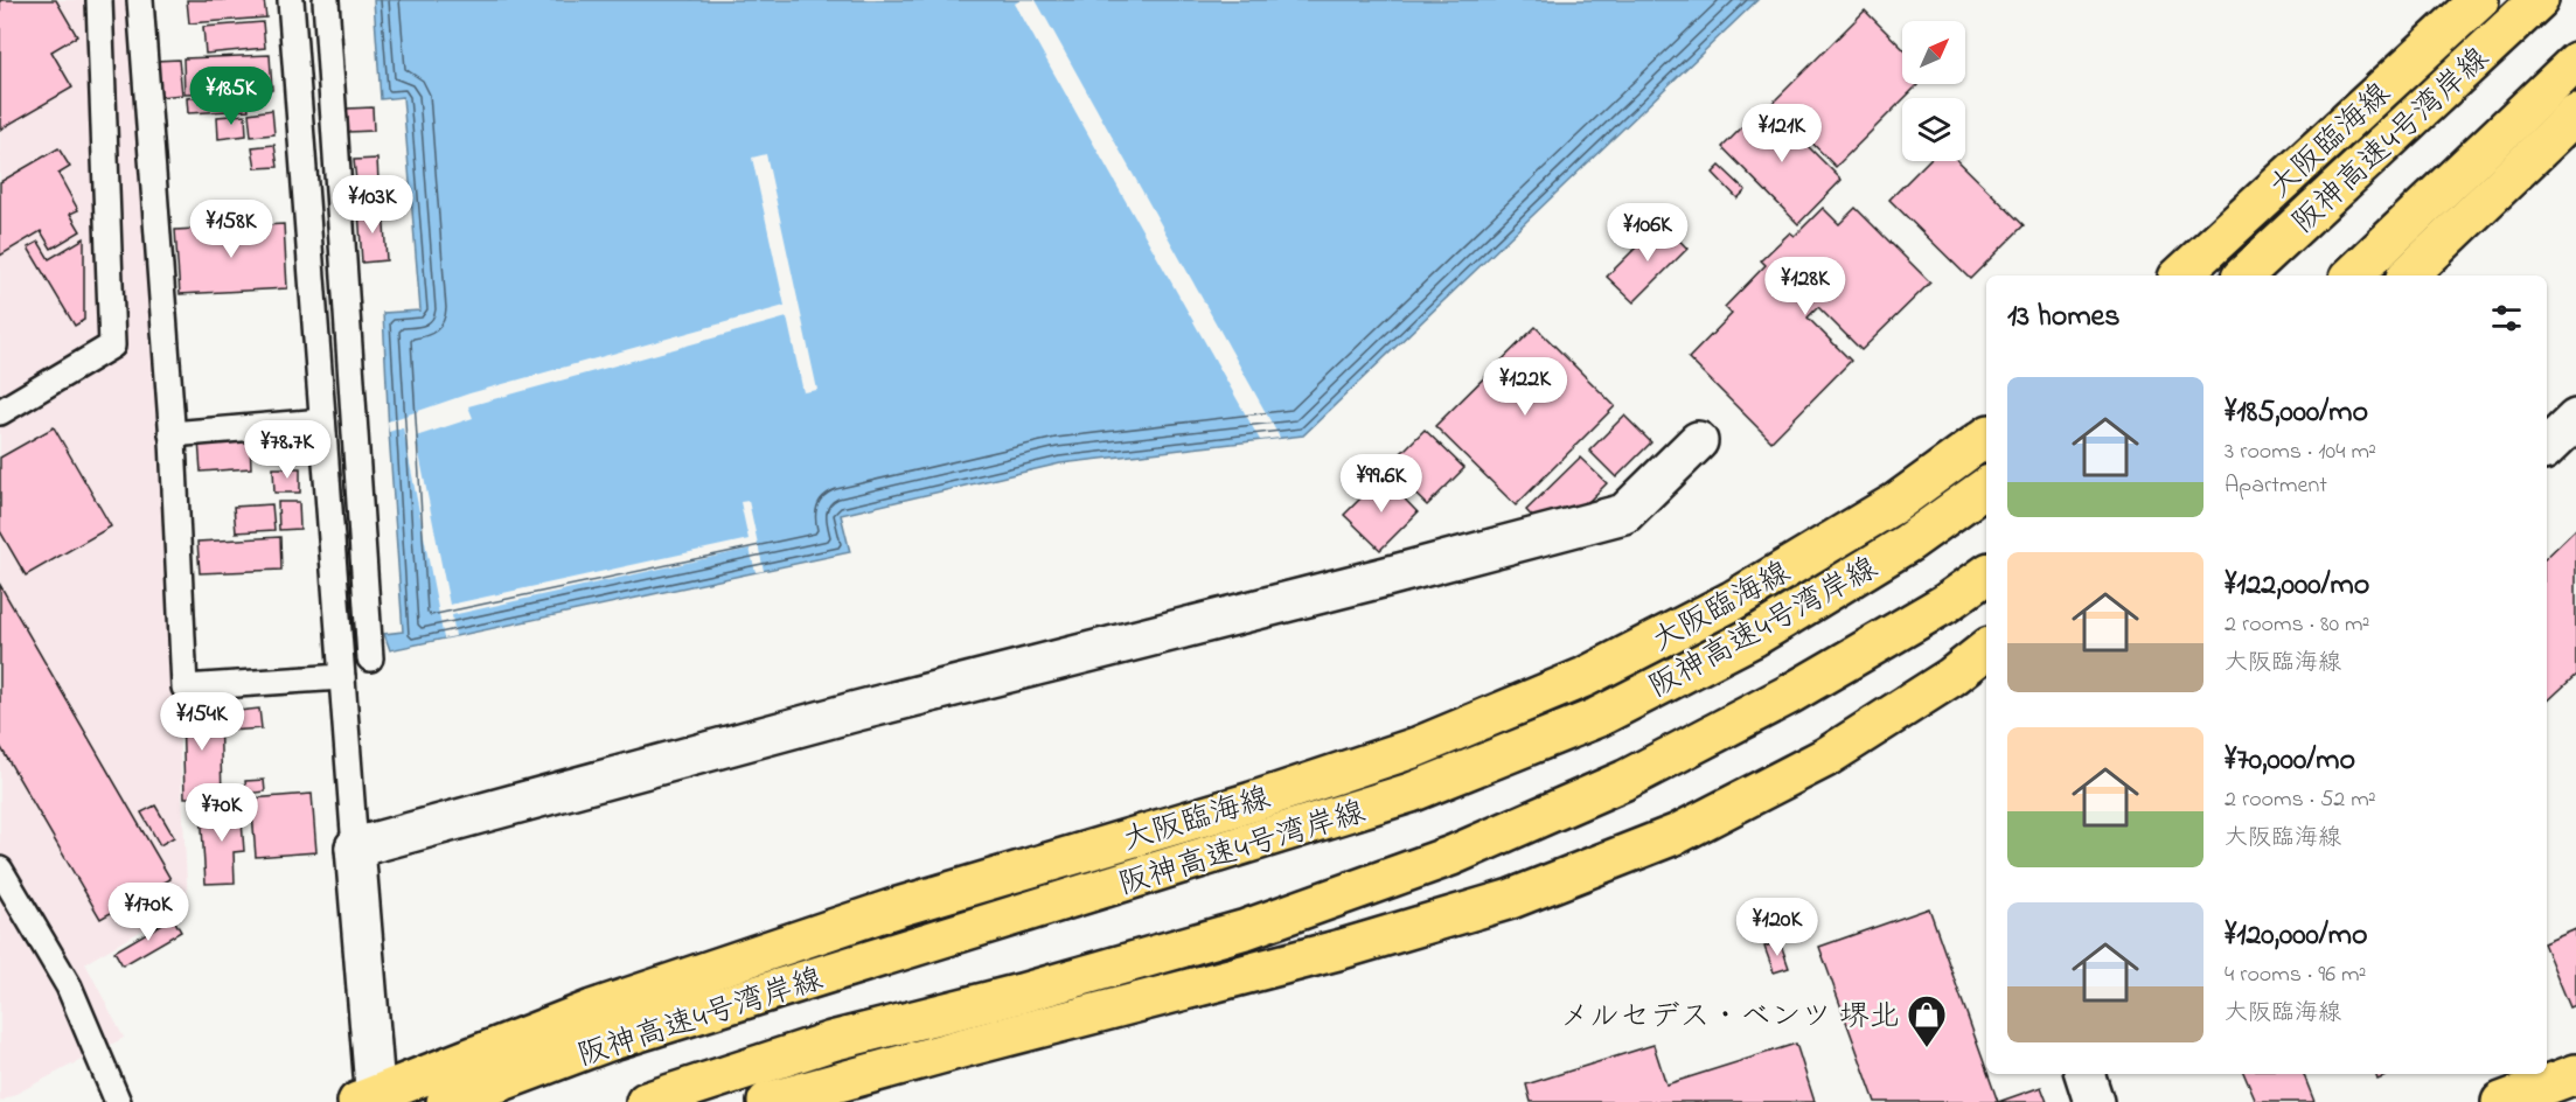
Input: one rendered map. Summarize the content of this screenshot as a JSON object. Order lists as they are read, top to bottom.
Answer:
{
  "streets": {
    "main road": ["大阪臨海線", "阪神高速4号湾岸線"]
  },
  "places": {
    "shop": ["メルセデス・ベンツ 堺北"]
  },
  "north": "top right",
  "page": {
    "price": [
      "¥185K",
      "¥121K",
      "¥103K",
      "¥158K",
      "¥106K",
      "¥128K",
      "¥122K",
      "¥78.7K",
      "¥99.6K",
      "¥154K",
      "¥70K",
      "¥170K",
      "¥120K"
    ],
    "heading": "13 homes",
    "list": [
      {
        "name": "¥185,000/mo",
        "note": "3 rooms · 104 m² · Apartment"
      },
      {
        "name": "¥122,000/mo",
        "note": "2 rooms · 80 m² · 大阪臨海線"
      },
      {
        "name": "¥70,000/mo",
        "note": "2 rooms · 52 m² · 大阪臨海線"
      },
      {
        "name": "¥120,000/mo",
        "note": "4 rooms · 96 m² · 大阪臨海線"
      }
    ]
  }
}
